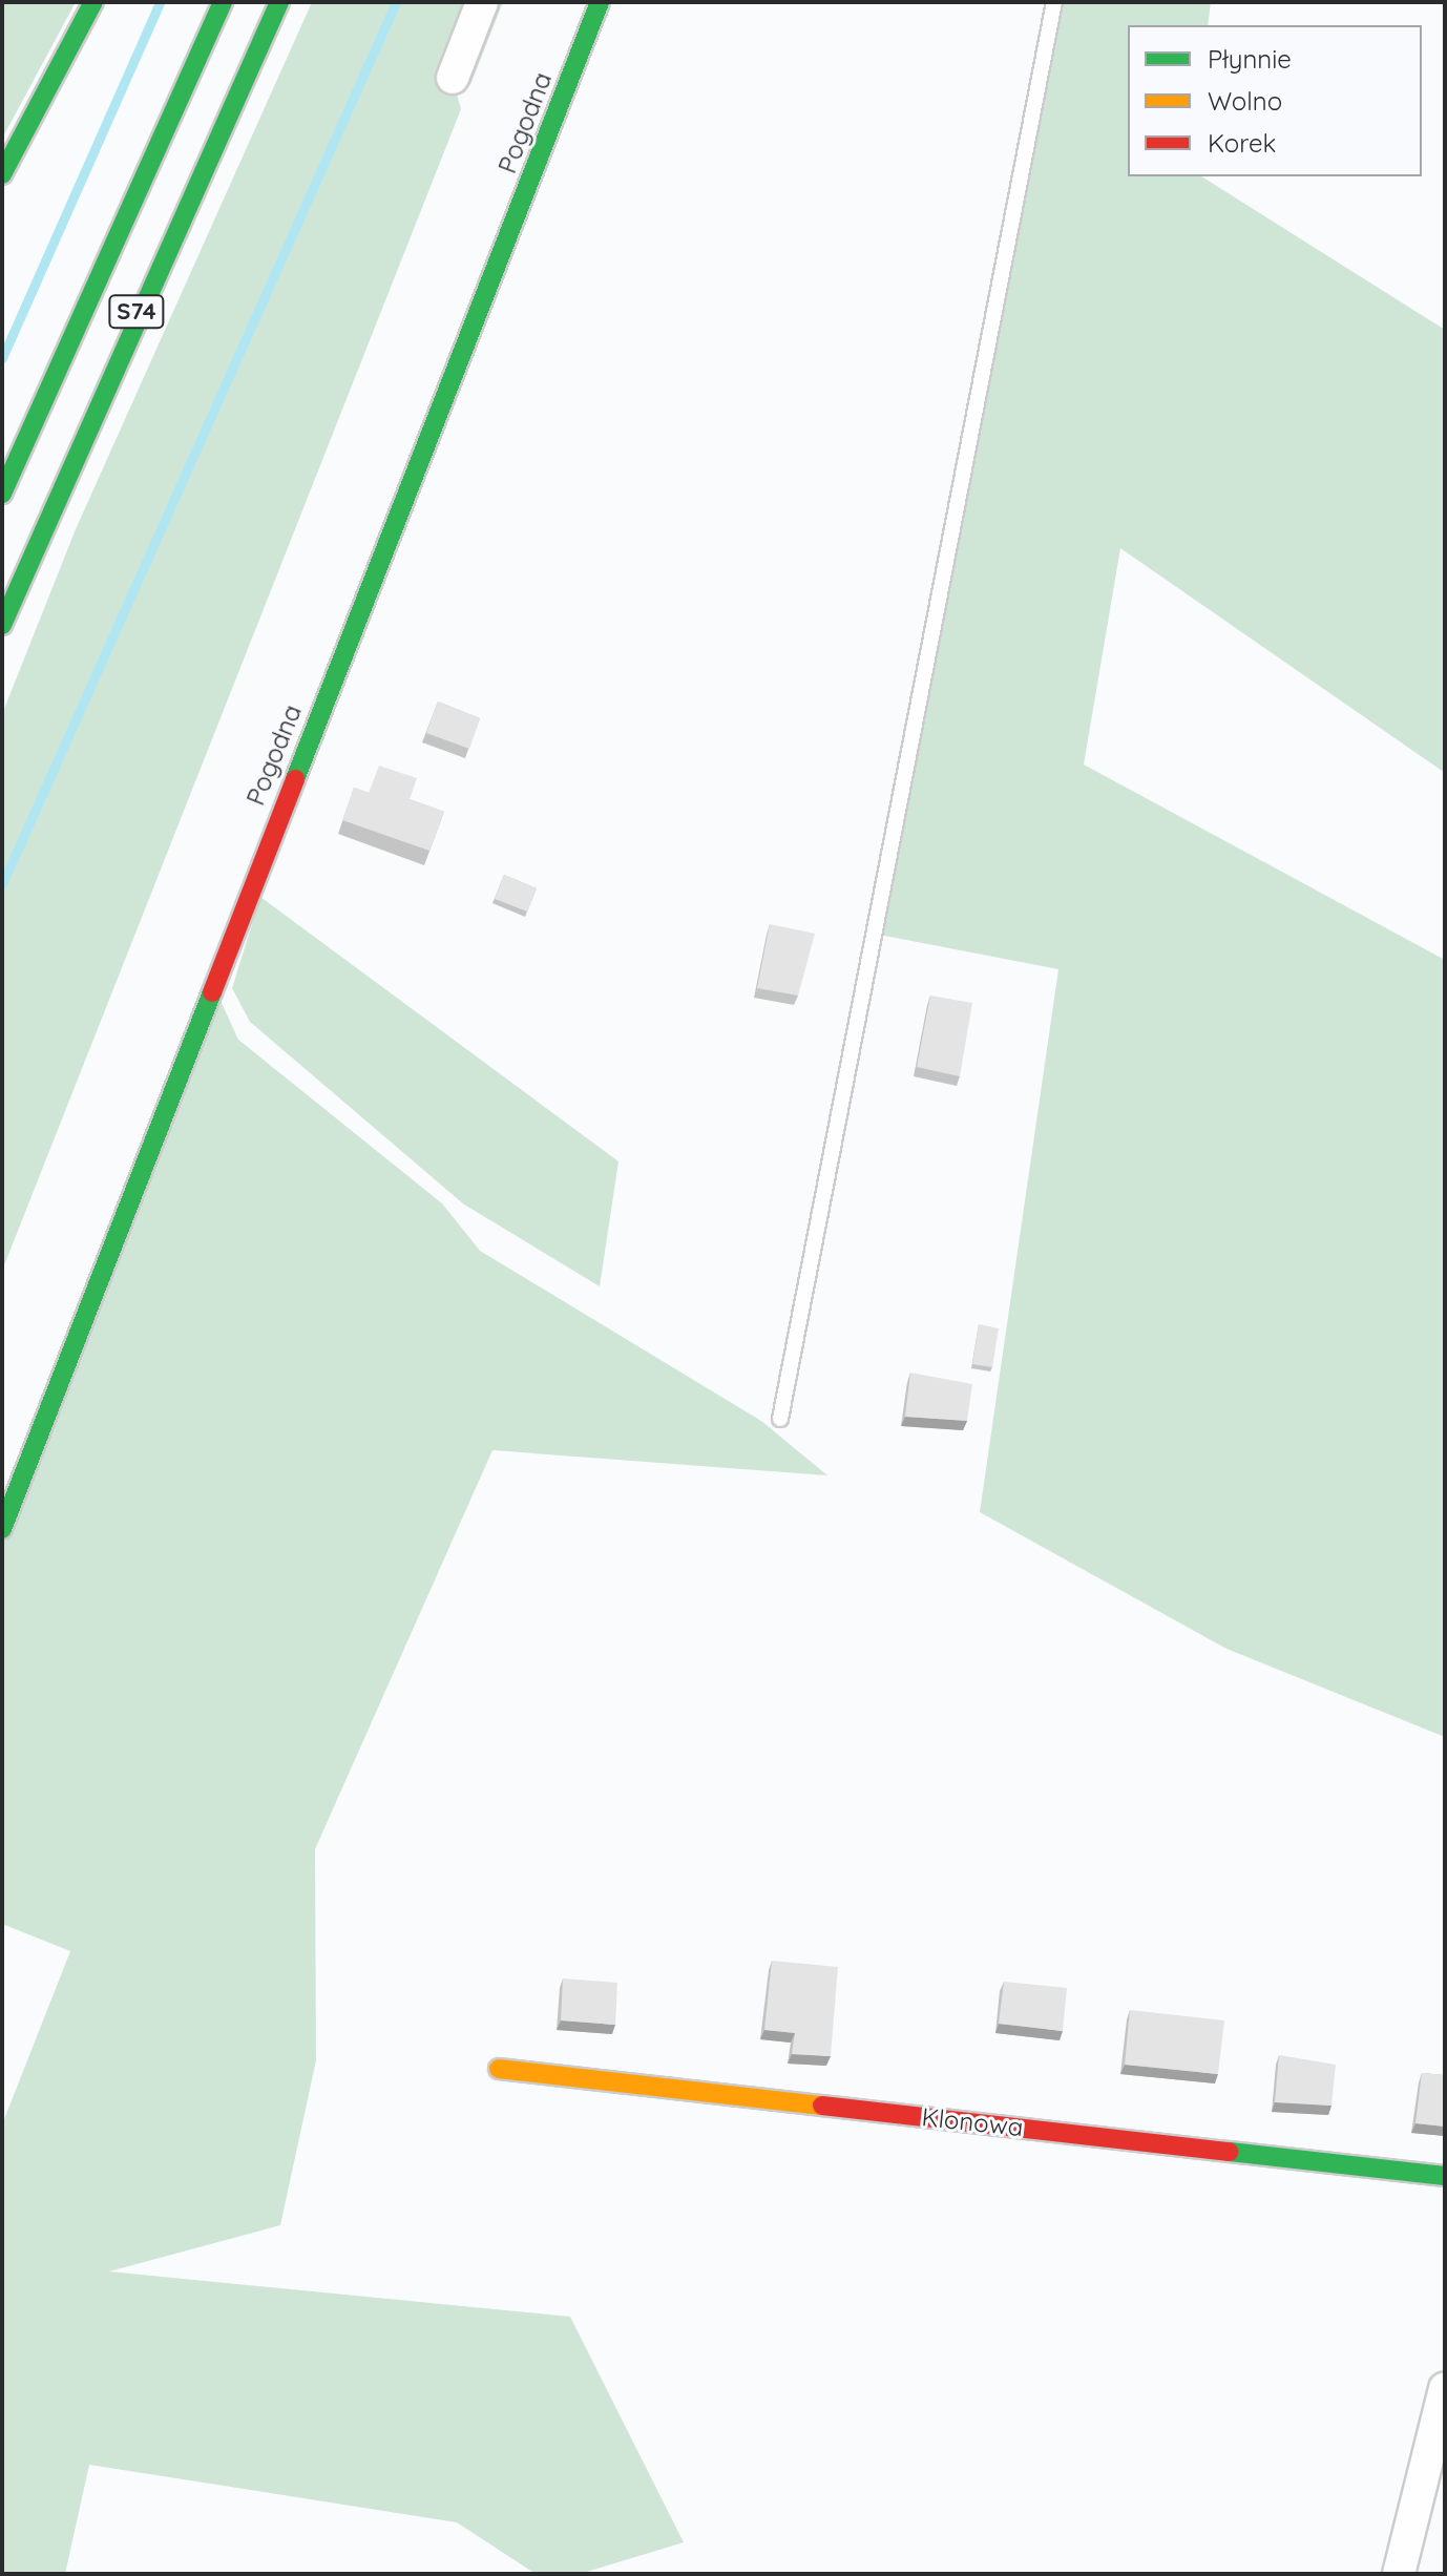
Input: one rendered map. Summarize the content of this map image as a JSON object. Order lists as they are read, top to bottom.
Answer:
{
  "streets": {
    "main road": ["Pogodna", "S74", "Klonowa"]
  },
  "legend": ["Płynnie", "Wolno", "Korek"]
}
